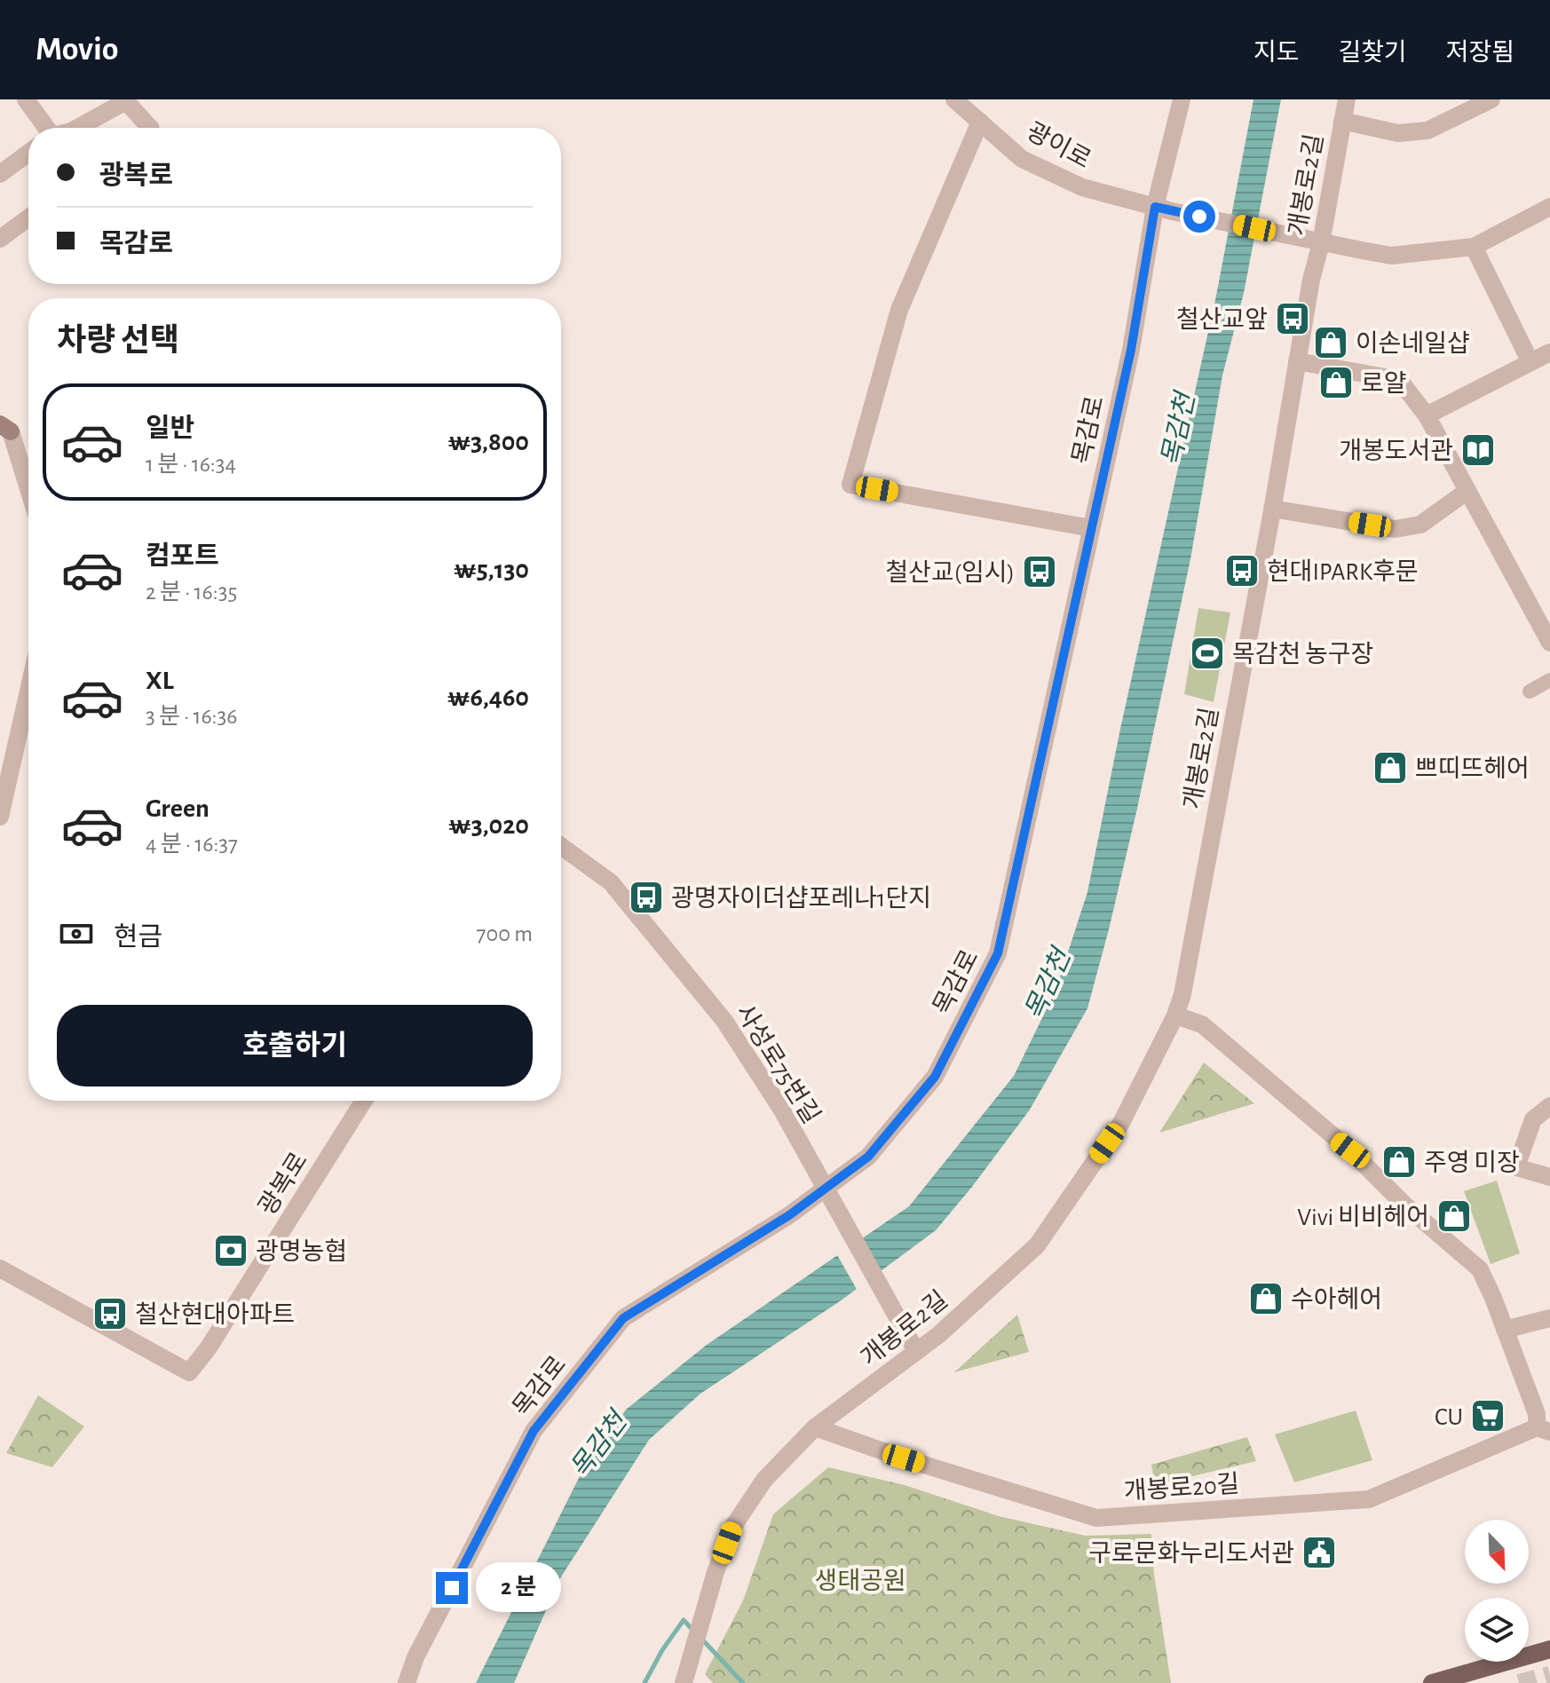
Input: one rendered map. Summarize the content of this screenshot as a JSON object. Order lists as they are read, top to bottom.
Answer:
{
  "streets": {
    "street": [
      "광이로",
      "개봉로2길",
      "목감로",
      "사성로75번길",
      "광복로",
      "개봉로20길"
    ]
  },
  "crossings": [
    ["광이로", "목감로"],
    ["개봉로2길", "사성로75번길"],
    ["개봉로2길", "개봉로20길"],
    ["목감로", "사성로75번길"]
  ],
  "water": ["목감천"],
  "parks": ["생태공원"],
  "places": {
    "bus stop": [
      "철산교앞",
      "현대IPARK후문",
      "철산교(임시)",
      "광명자이더샵포레나1단지",
      "철산현대아파트"
    ],
    "shop": [
      "이손네일샵",
      "로얄",
      "쁘띠뜨헤어",
      "주영 미장",
      "Vivi 비비헤어",
      "수아헤어"
    ],
    "library": ["개봉도서관"],
    "sports": ["목감천 농구장"],
    "bank": ["광명농협"],
    "supermarket": ["CU"],
    "public building": ["구로문화누리도서관"]
  },
  "north": "bottom right",
  "page": {
    "header": "Movio",
    "nav": ["지도", "길찾기", "저장됨"],
    "banner": ["광복로", "목감로"],
    "heading": "차량 선택",
    "list": [
      {
        "name": "일반",
        "note": "1 분 · 16:34",
        "value": "₩3,800"
      },
      {
        "name": "컴포트",
        "note": "2 분 · 16:35",
        "value": "₩5,130"
      },
      {
        "name": "XL",
        "note": "3 분 · 16:36",
        "value": "₩6,460"
      },
      {
        "name": "Green",
        "note": "4 분 · 16:37",
        "value": "₩3,020"
      }
    ],
    "pay": ["현금", "700 m"],
    "buttons": "호출하기",
    "bubble": "2 분"
  }
}
